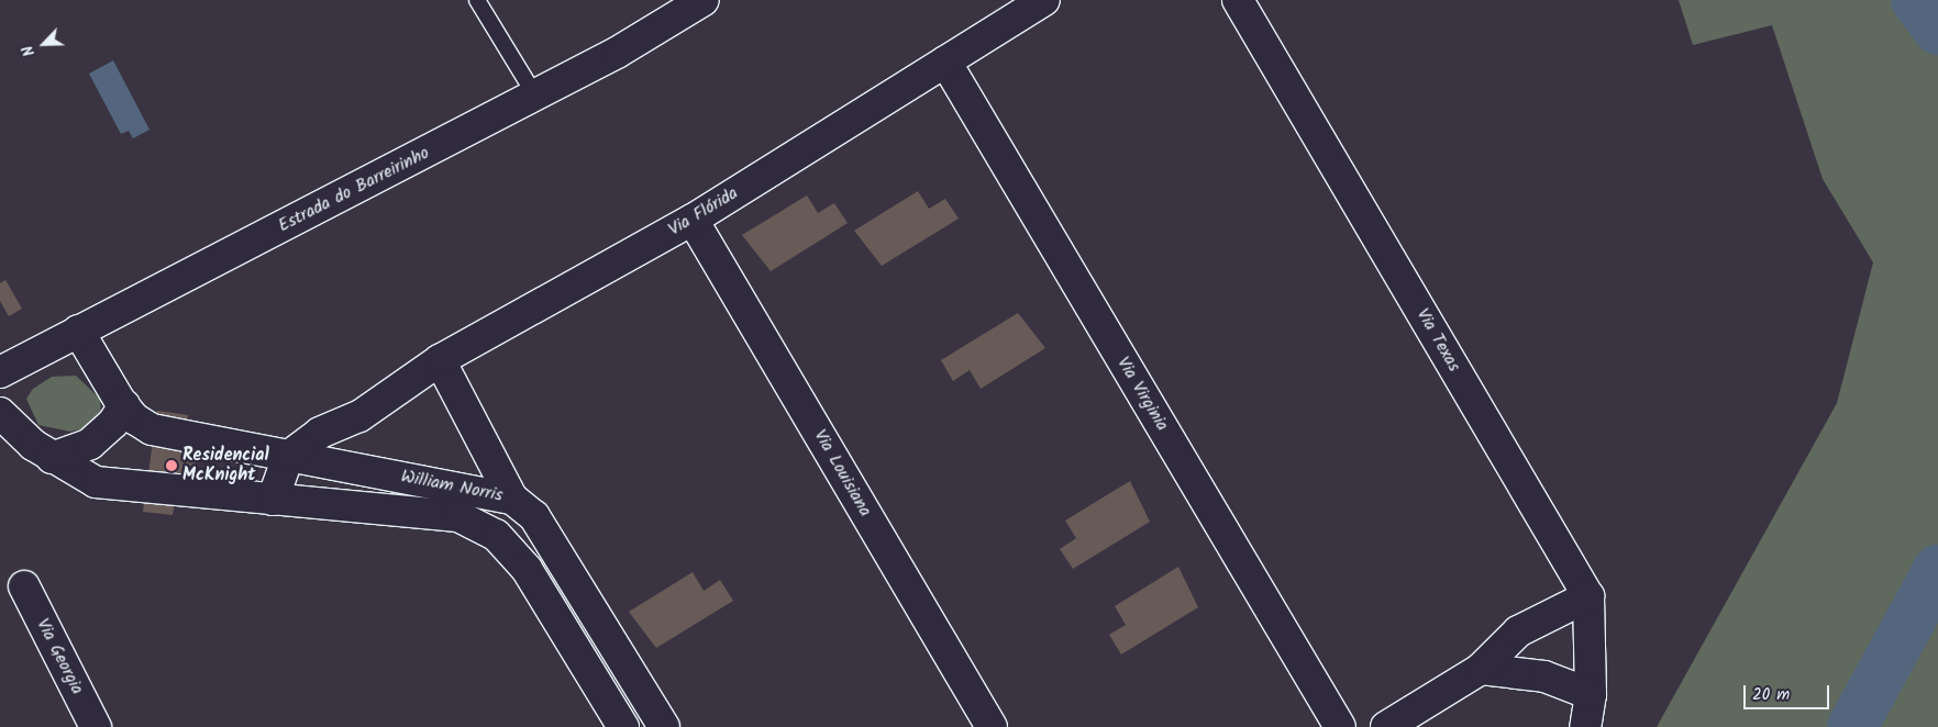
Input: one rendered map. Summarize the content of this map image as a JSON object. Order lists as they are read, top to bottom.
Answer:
{
  "streets": {
    "street": [
      "Estrada do Barreirinho",
      "Via Flórida",
      "Via Texas",
      "Via Virginia",
      "Via Louisiana",
      "William Norris",
      "Via Georgia"
    ]
  },
  "crossings": [
    ["Via Flórida", "Via Virginia"],
    ["Via Flórida", "Via Louisiana"],
    ["Via Flórida", "William Norris"]
  ],
  "places": ["Residencial McKnight"],
  "scale_bar": "20 m",
  "north": "bottom left"
}
